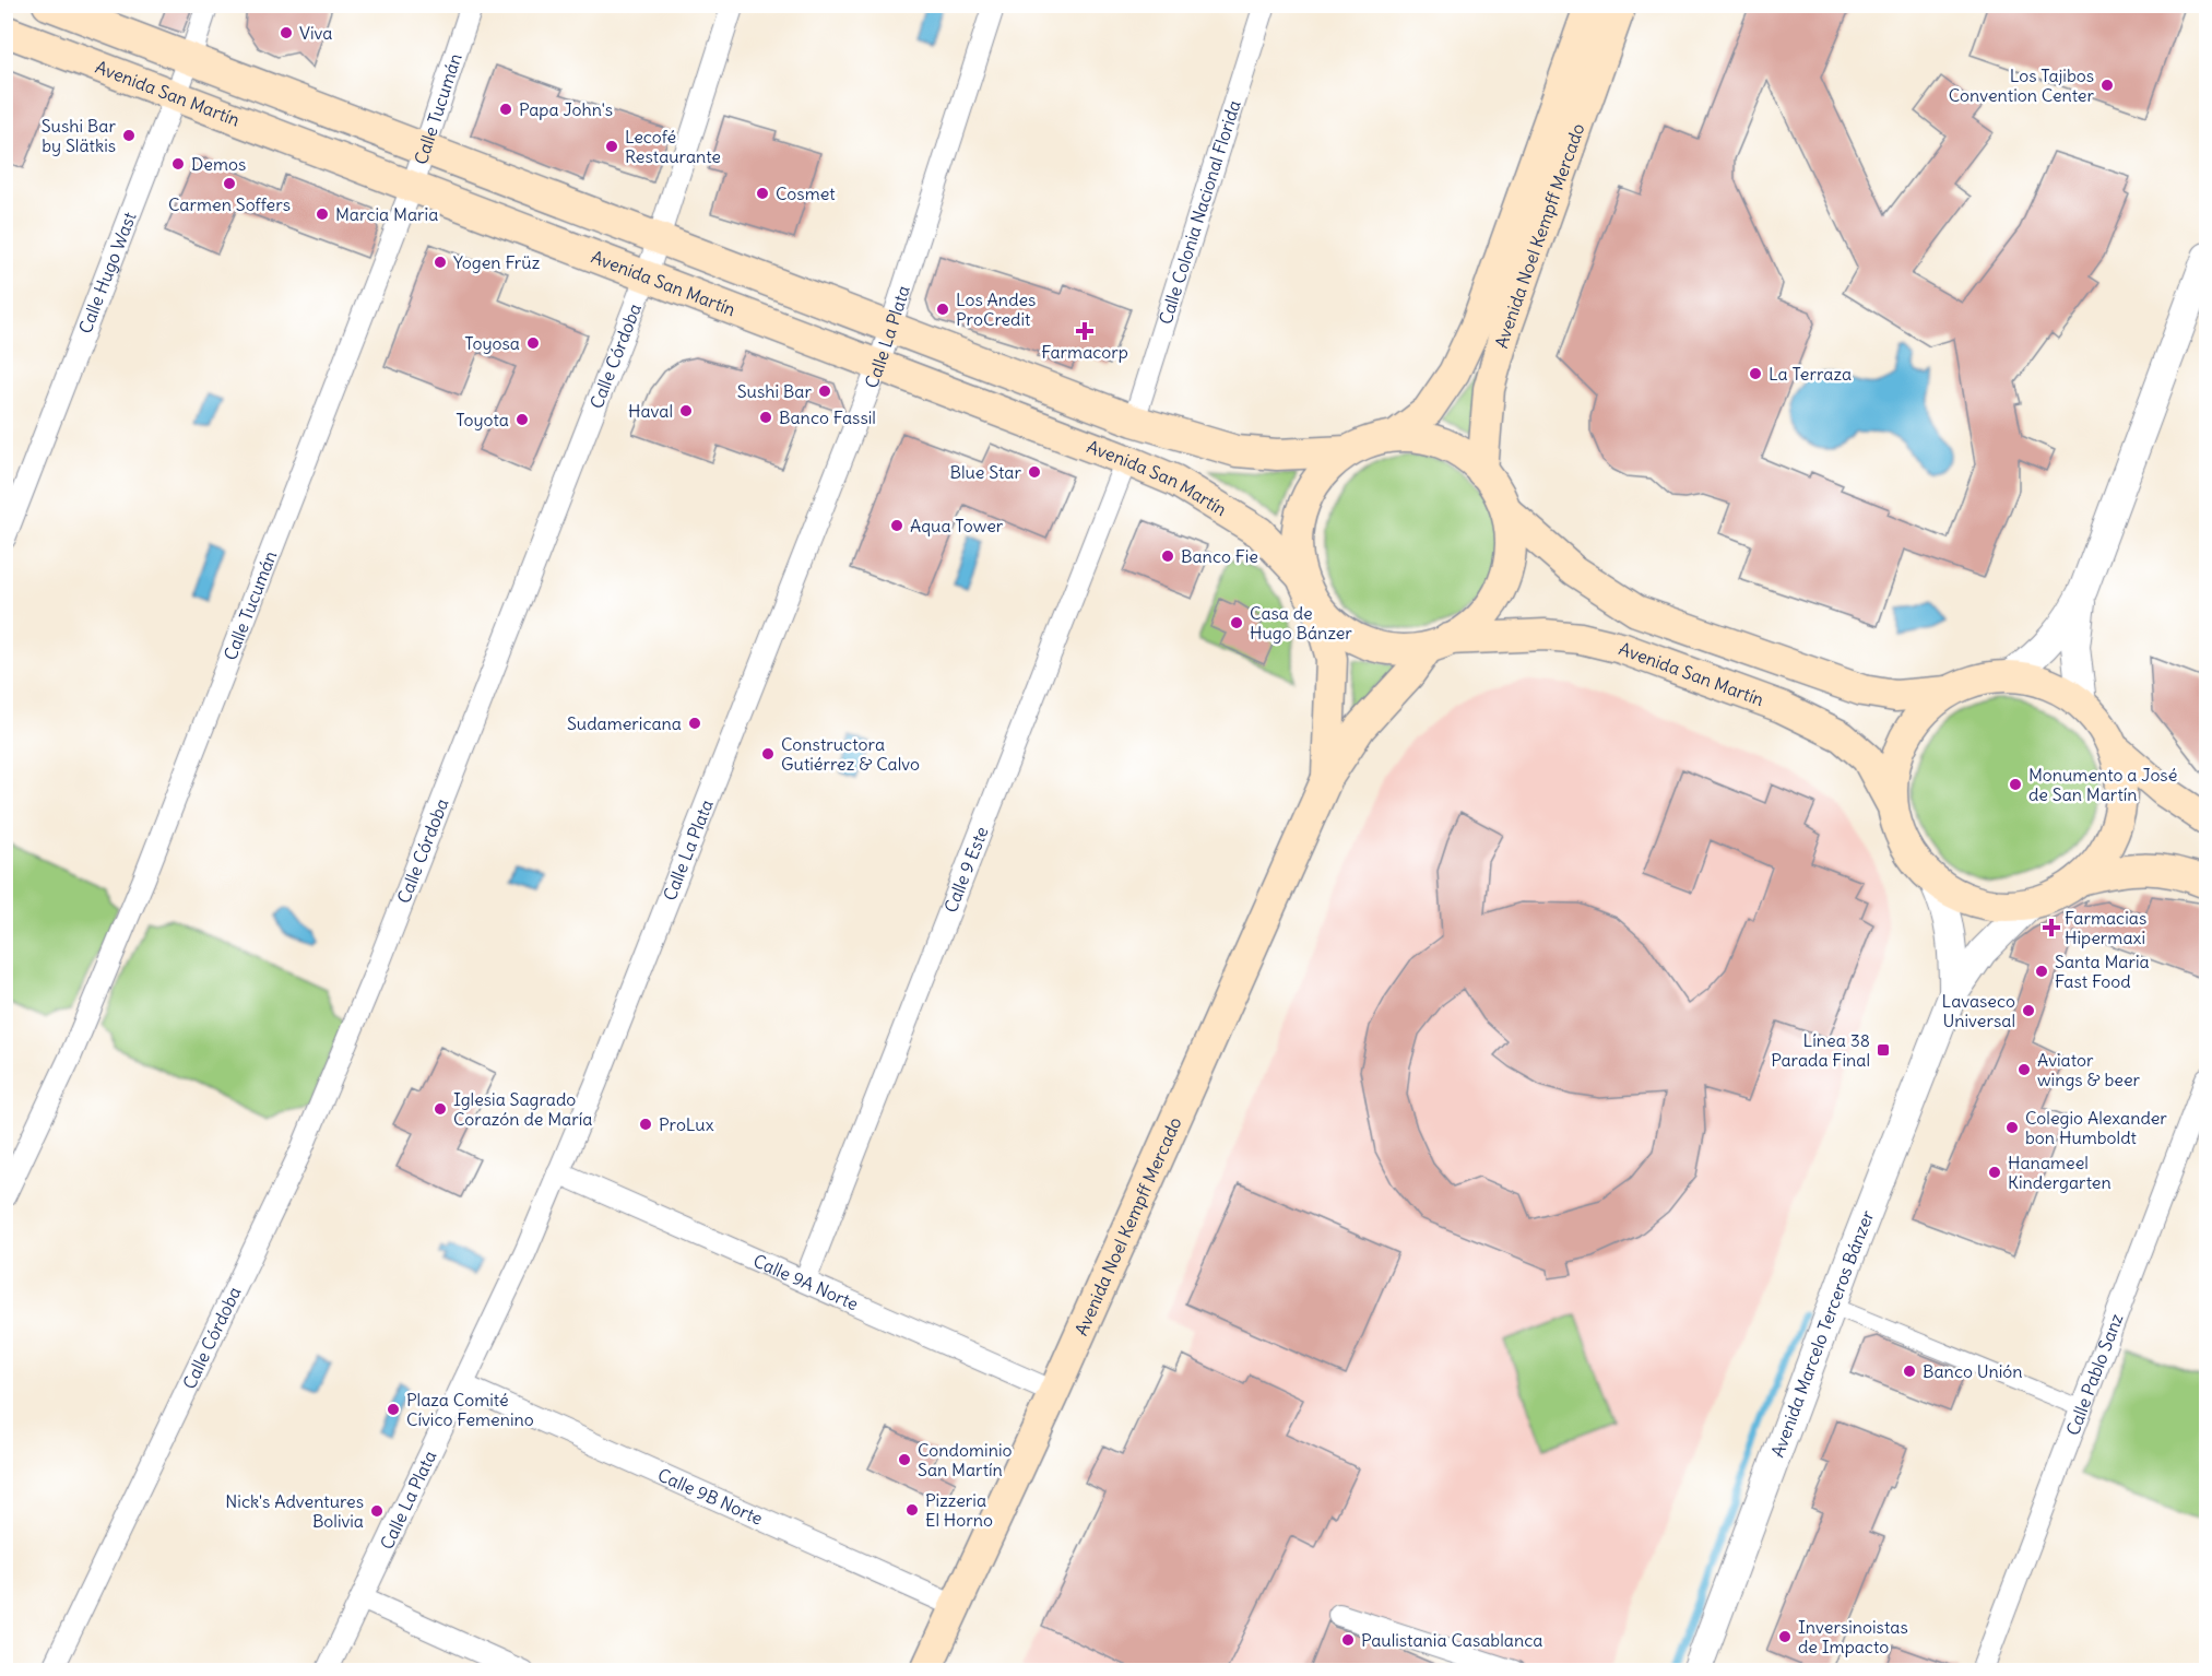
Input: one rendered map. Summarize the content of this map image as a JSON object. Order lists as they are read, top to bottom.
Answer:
{
  "streets": {
    "main road": ["Avenida San Martín", "Avenida Noel Kempff Mercado"],
    "street": [
      "Calle Tucumán",
      "Calle Colonia Nacional Florida",
      "Calle Hugo Wast",
      "Calle La Plata",
      "Calle Córdoba",
      "Calle 9 Este",
      "Calle 9A Norte",
      "Avenida Marcelo Terceros Bánzer",
      "Calle Pablo Sanz",
      "Calle 9B Norte"
    ]
  },
  "crossings": [
    ["Avenida San Martín", "Calle Tucumán"],
    ["Avenida San Martín", "Avenida Noel Kempff Mercado"],
    ["Avenida San Martín", "Calle Hugo Wast"],
    ["Avenida San Martín", "Calle La Plata"],
    ["Avenida San Martín", "Calle Córdoba"],
    ["Avenida San Martín", "Calle 9 Este"],
    ["Avenida San Martín", "Avenida Marcelo Terceros Bánzer"],
    ["Avenida Noel Kempff Mercado", "Calle 9A Norte"],
    ["Avenida Noel Kempff Mercado", "Calle 9B Norte"],
    ["Calle La Plata", "Calle 9A Norte"],
    ["Calle La Plata", "Calle 9B Norte"],
    ["Calle 9 Este", "Calle 9A Norte"]
  ],
  "places": {
    "other": [
      "Viva",
      "Los Tajibos Convention Center",
      "Papa John's",
      "Sushi Bar by Slätkis",
      "Lecofé Restaurante",
      "Demos",
      "Carmen Soffers",
      "Cosmet",
      "Marcia Maria",
      "Yogen Früz",
      "Los Andes ProCredit",
      "Toyosa",
      "La Terraza",
      "Sushi Bar",
      "Haval",
      "Banco Fassil",
      "Toyota",
      "Blue Star",
      "Aqua Tower",
      "Banco Fie",
      "Casa de Hugo Bánzer",
      "Sudamericana",
      "Constructora Gutiérrez & Calvo",
      "Monumento a José de San Martín",
      "Santa Maria Fast Food",
      "Lavaseco Universal",
      "Aviator wings & beer",
      "Iglesia Sagrado Corazón de María",
      "ProLux",
      "Colegio Alexander bon Humboldt",
      "Hanameel Kindergarten",
      "Banco Unión",
      "Plaza Comité Cívico Femenino",
      "Condominio San Martín",
      "Pizzeria El Horno",
      "Nick's Adventures Bolivia",
      "Inversinoistas de Impacto",
      "Paulistania Casablanca"
    ],
    "health": ["Farmacorp", "Farmacias Hipermaxi"],
    "transit": ["Línea 38 Parada Final"]
  }
}
